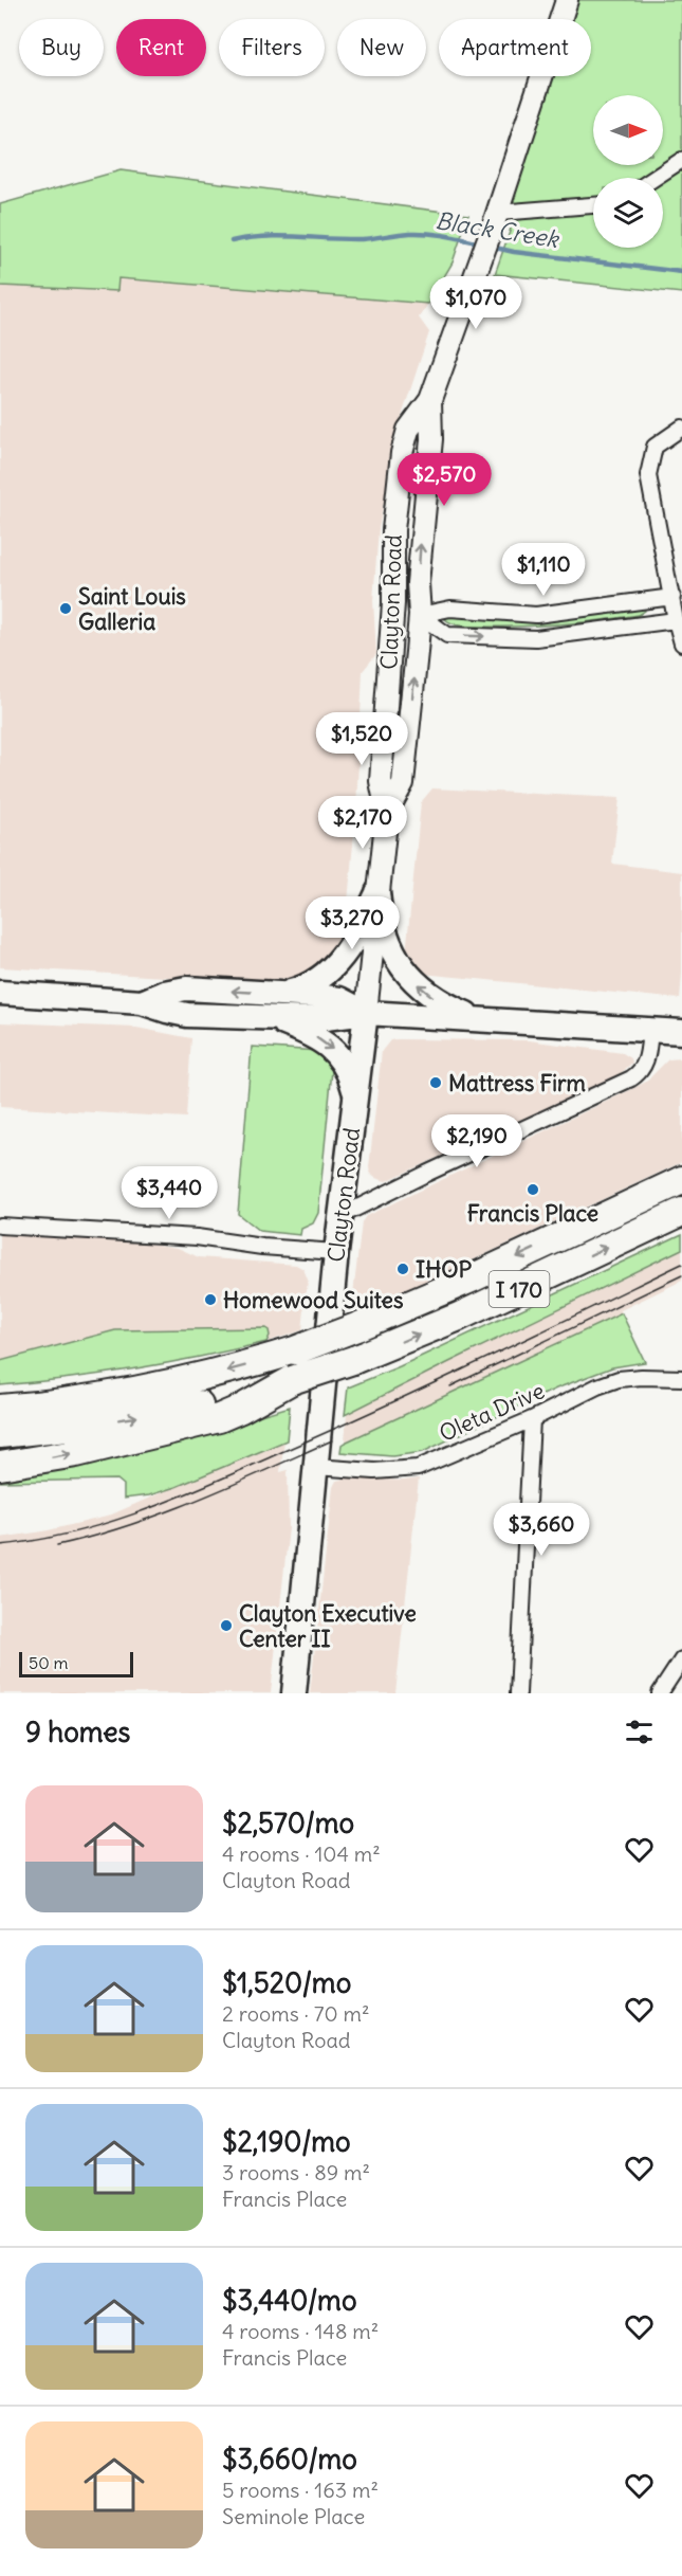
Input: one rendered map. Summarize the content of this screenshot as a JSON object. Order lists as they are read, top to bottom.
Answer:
{
  "streets": {
    "highway": ["I 170"],
    "main road": ["Clayton Road"],
    "street": ["Oleta Drive"]
  },
  "crossings": [
    ["Clayton Road", "Oleta Drive"]
  ],
  "water": ["Black Creek"],
  "places": [
    "Saint Louis Galleria",
    "Mattress Firm",
    "Francis Place",
    "IHOP",
    "Homewood Suites",
    "Clayton Executive Center II"
  ],
  "scale_bar": "50 m",
  "north": "right",
  "page": {
    "chip": [
      "Buy",
      "Rent",
      "Filters",
      "New",
      "Apartment"
    ],
    "price": [
      "$1,070",
      "$2,570",
      "$1,110",
      "$1,520",
      "$2,170",
      "$3,270",
      "$2,190",
      "$3,440",
      "$3,660"
    ],
    "scale": "50 m",
    "heading": "9 homes",
    "list": [
      {
        "name": "$2,570/mo",
        "note": "4 rooms · 104 m² · Clayton Road"
      },
      {
        "name": "$1,520/mo",
        "note": "2 rooms · 70 m² · Clayton Road"
      },
      {
        "name": "$2,190/mo",
        "note": "3 rooms · 89 m² · Francis Place"
      },
      {
        "name": "$3,440/mo",
        "note": "4 rooms · 148 m² · Francis Place"
      },
      {
        "name": "$3,660/mo",
        "note": "5 rooms · 163 m² · Seminole Place"
      }
    ]
  }
}
